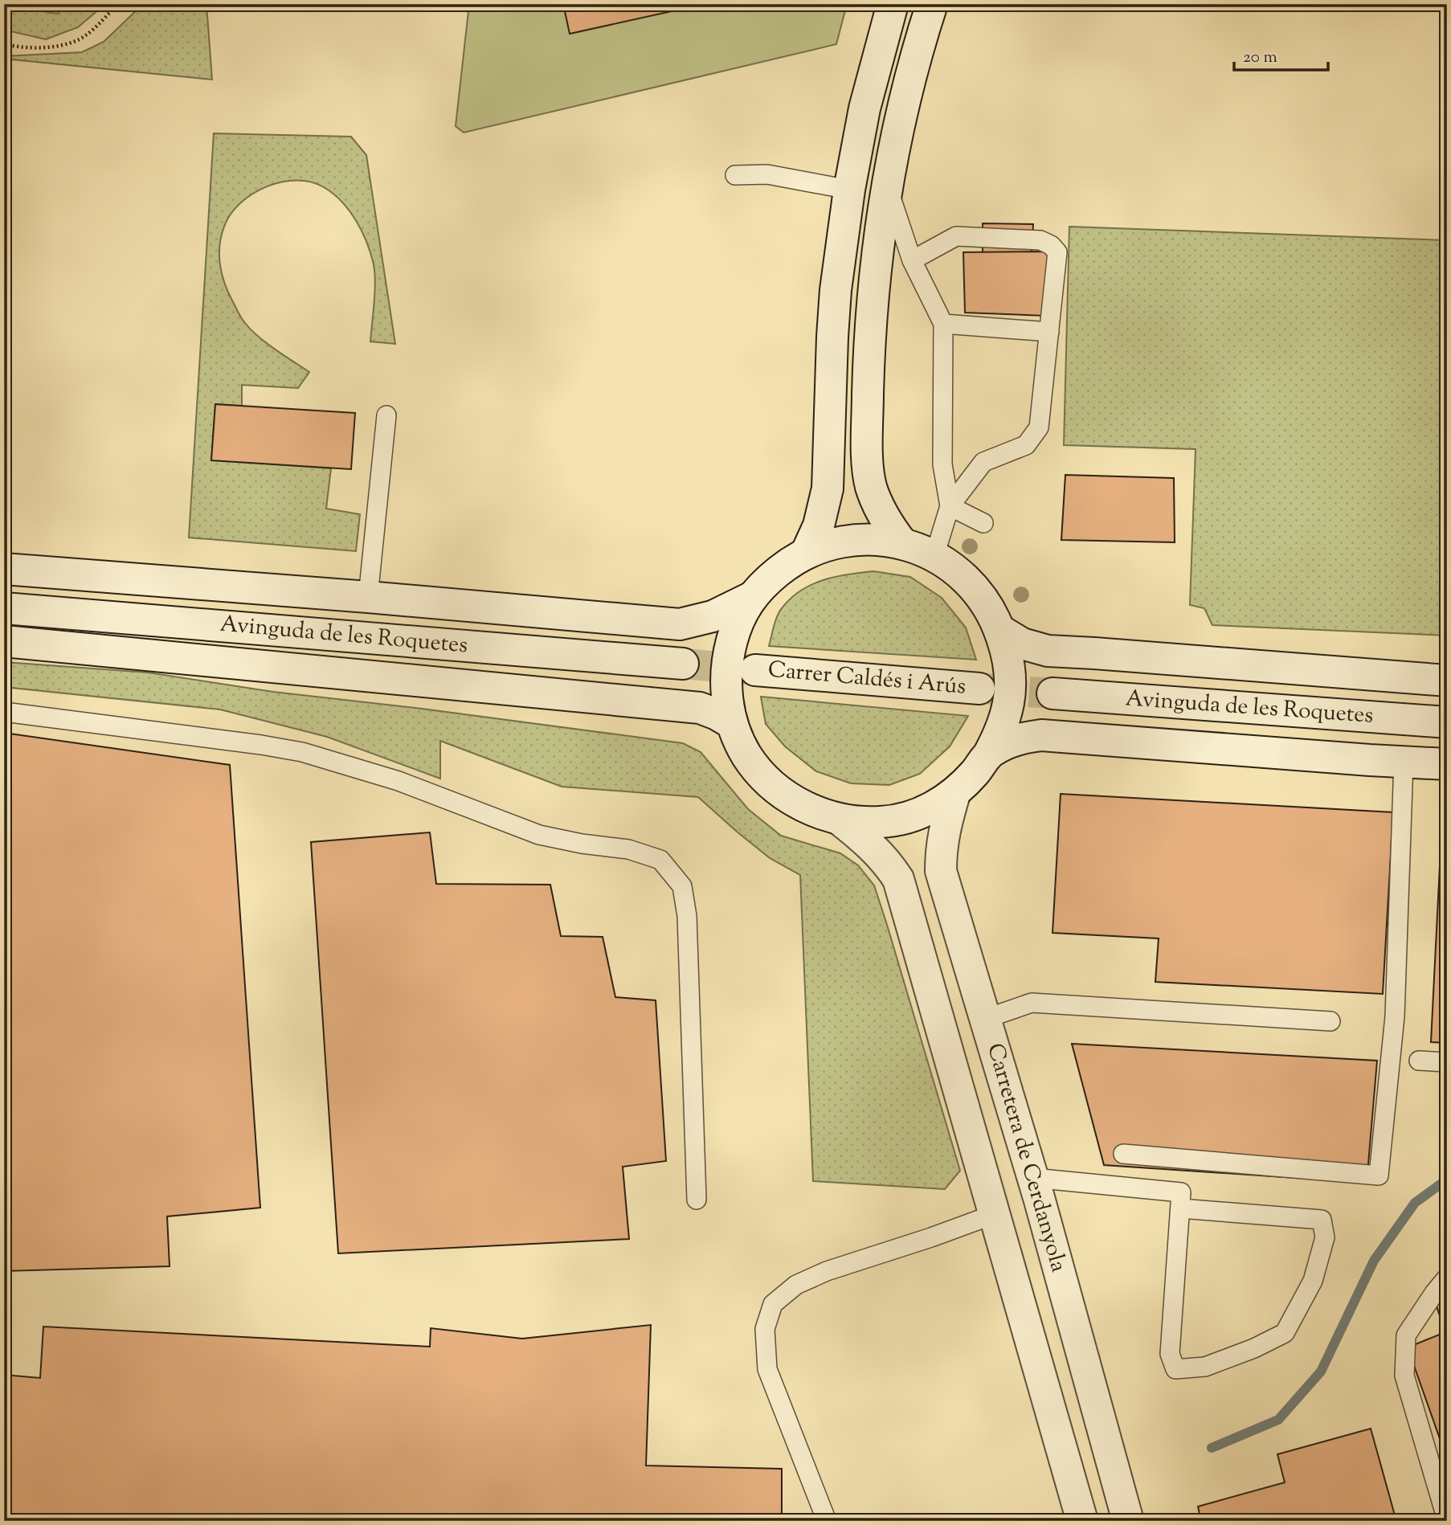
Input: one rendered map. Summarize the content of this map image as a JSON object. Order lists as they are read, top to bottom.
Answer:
{
  "streets": {
    "main road": ["Avinguda de les Roquetes", "Carrer Caldés i Arús", "Carretera de Cerdanyola"]
  },
  "scale_bar": "20 m"
}
